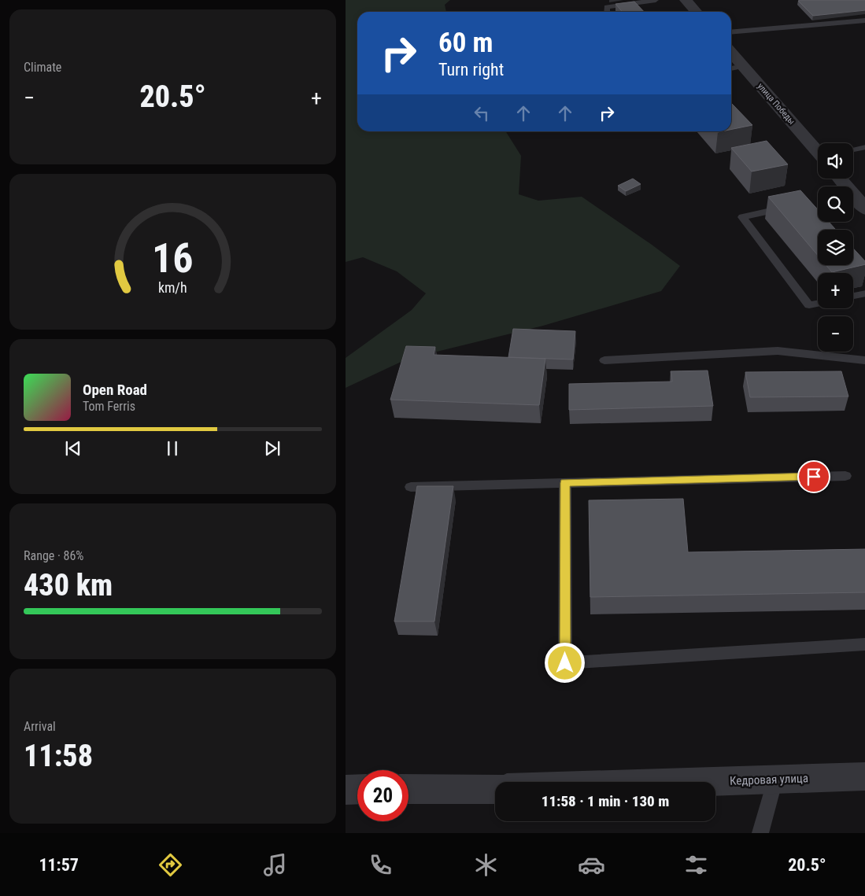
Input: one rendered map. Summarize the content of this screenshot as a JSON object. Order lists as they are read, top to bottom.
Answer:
{
  "streets": {
    "street": ["улица Победы", "Кедровая улица"]
  },
  "page": {
    "tile": [
      "Climate",
      ["Range · 86%", "430 km"],
      ["Arrival", "11:58"]
    ],
    "turn": ["60 m", "Turn right"],
    "heat": ["−", "20.5°", "+"],
    "map_buttons": ["+", "−"],
    "song": ["Open Road", "Tom Ferris"],
    "limit": "20",
    "trip": "11:58 · 1 min · 130 m",
    "tabs": ["11:57", "20.5°"],
    "gauge": ["16", "km/h"]
  }
}
